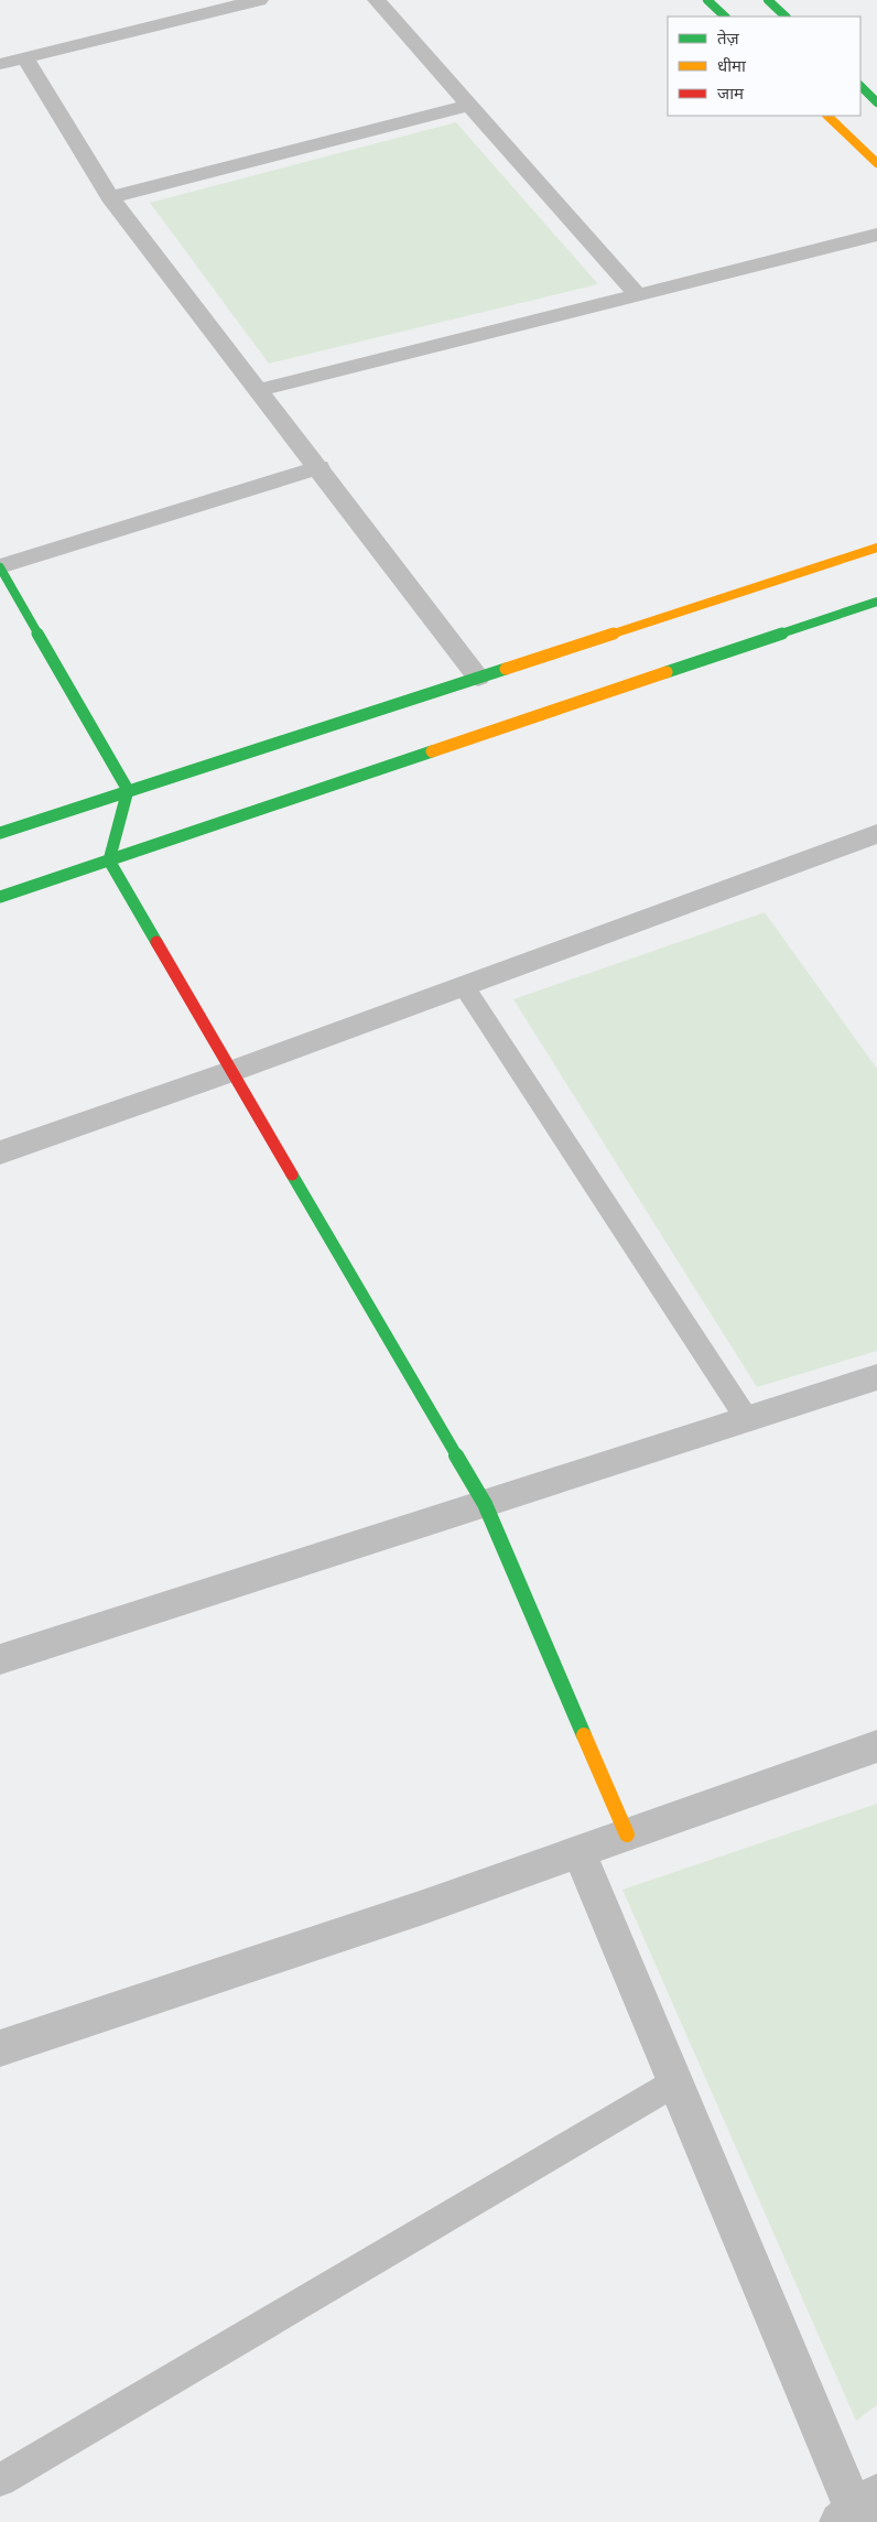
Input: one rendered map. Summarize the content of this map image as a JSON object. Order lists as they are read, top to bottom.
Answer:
{
  "legend": ["तेज़", "धीमा", "जाम"]
}
